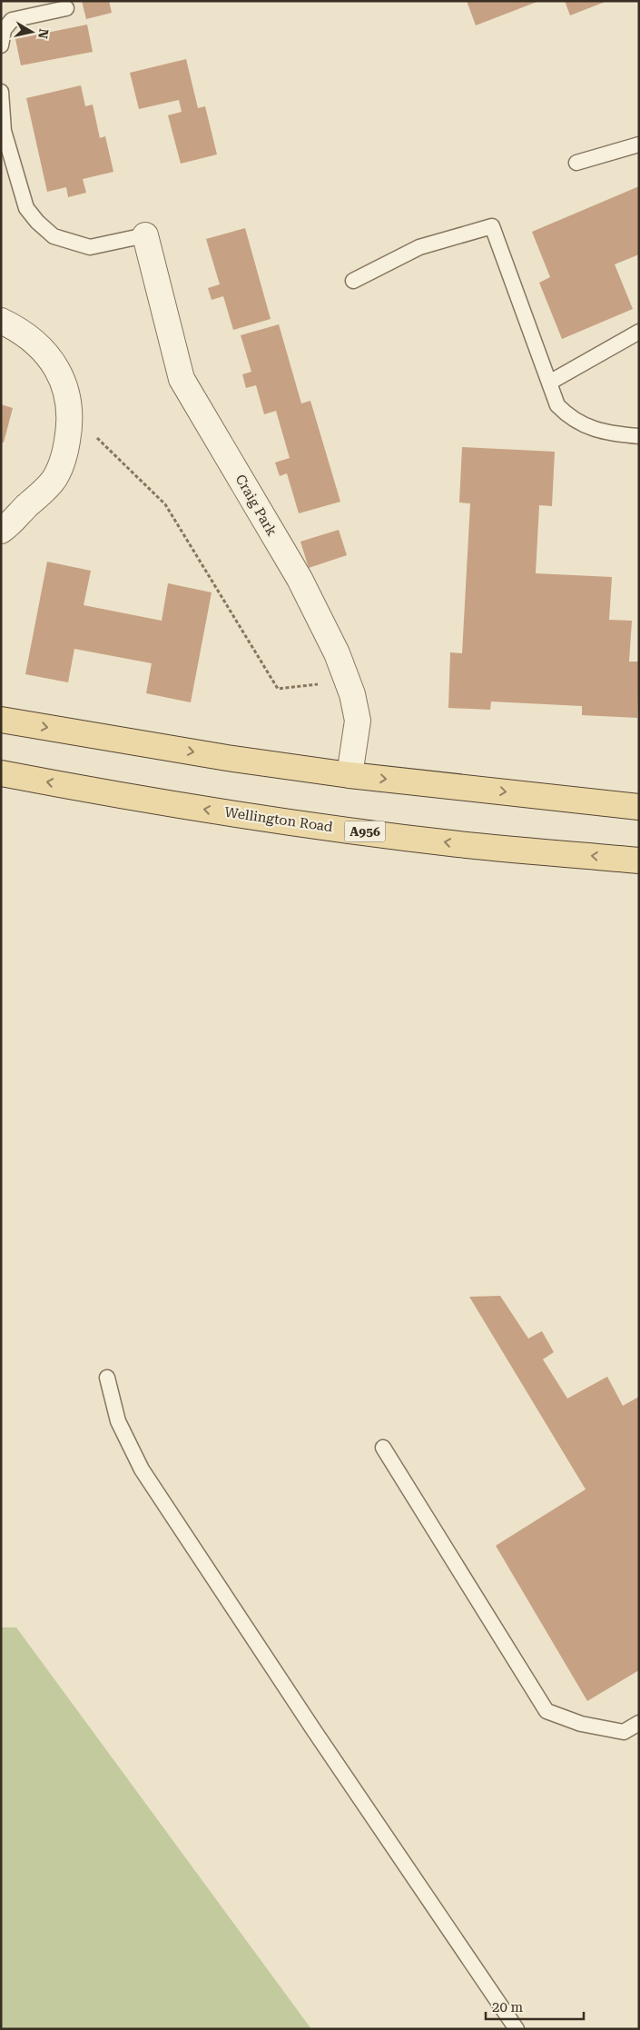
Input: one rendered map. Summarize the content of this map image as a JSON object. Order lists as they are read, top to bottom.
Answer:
{
  "streets": {
    "main road": ["Wellington Road", "A956"],
    "street": ["Craig Park"]
  },
  "scale_bar": "20 m",
  "north": "right"
}
